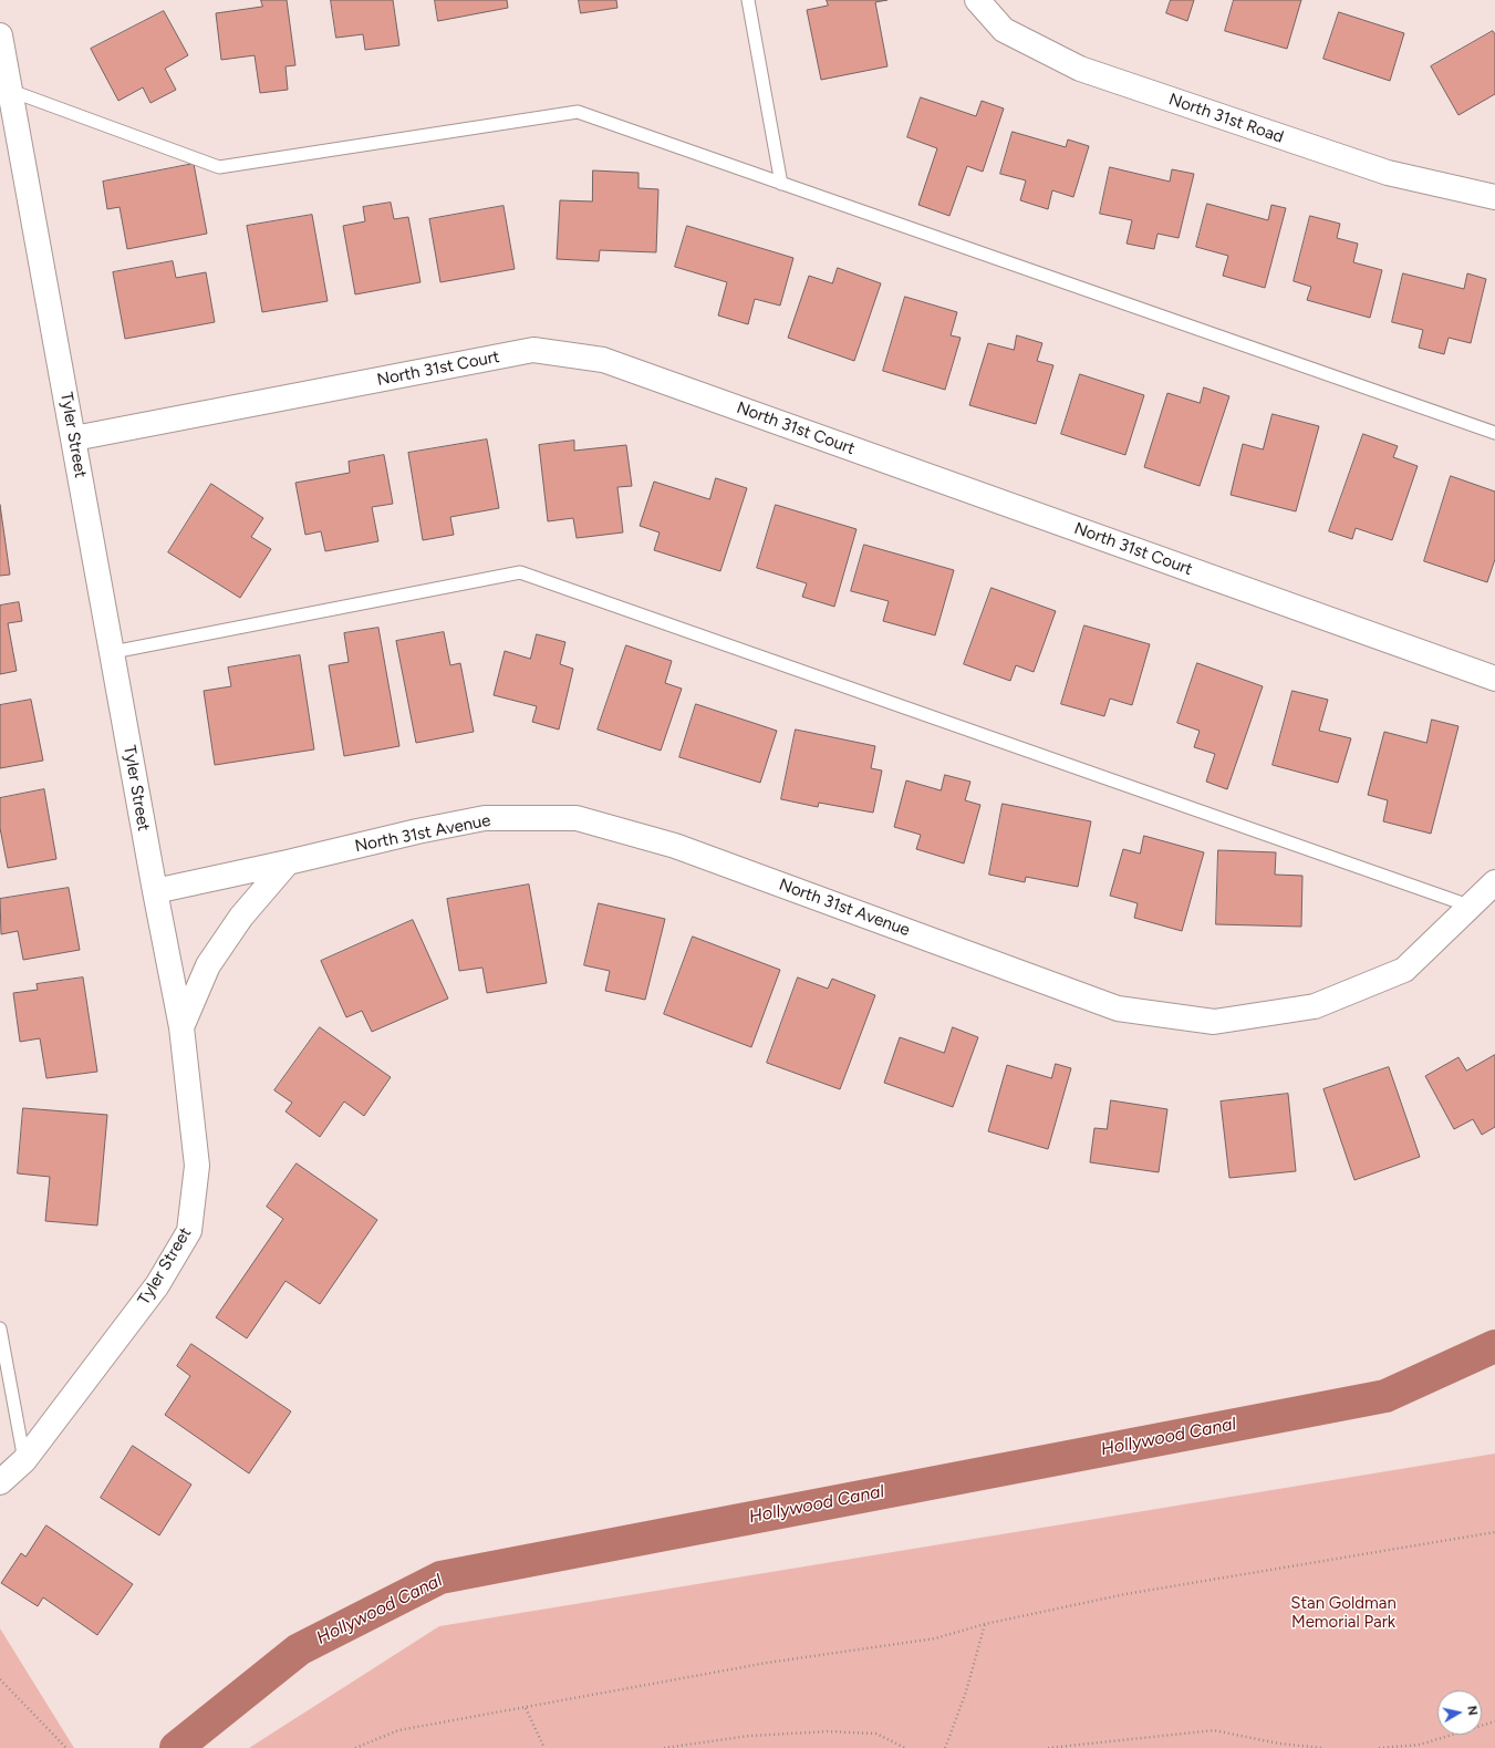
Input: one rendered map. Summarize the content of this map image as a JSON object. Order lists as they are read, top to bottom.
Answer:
{
  "streets": {
    "street": [
      "North 31st Road",
      "North 31st Court",
      "Tyler Street",
      "North 31st Avenue"
    ]
  },
  "crossings": [
    ["North 31st Court", "Tyler Street"],
    ["Tyler Street", "North 31st Avenue"]
  ],
  "water": ["Hollywood Canal"],
  "parks": ["Stan Goldman Memorial Park"],
  "north": "right"
}
